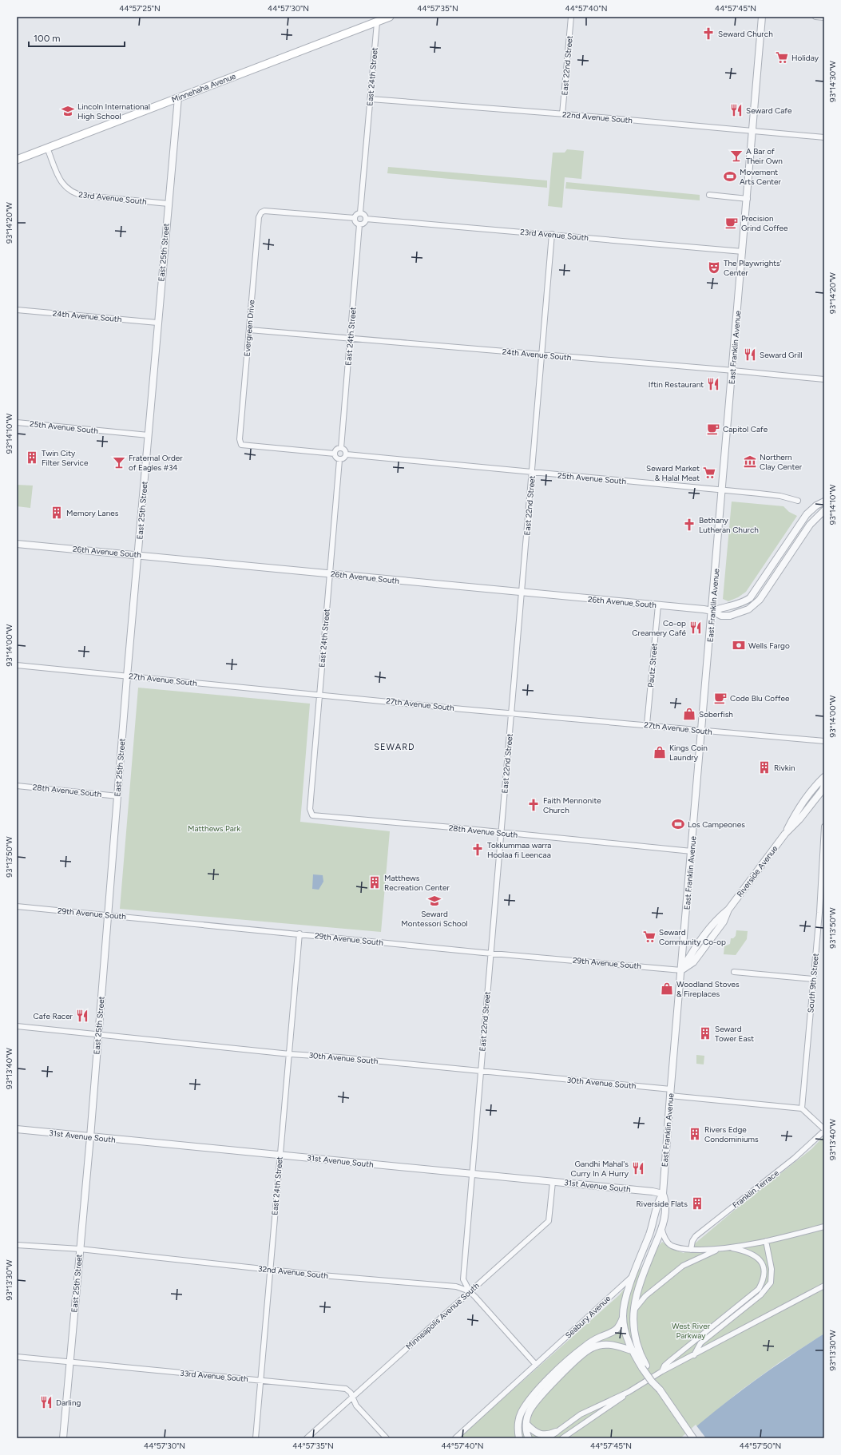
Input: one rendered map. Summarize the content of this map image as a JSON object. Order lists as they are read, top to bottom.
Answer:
{
  "streets": {
    "main road": ["Minnehaha Avenue"],
    "street": [
      "East 22nd Street",
      "East 24th Street",
      "22nd Avenue South",
      "23rd Avenue South",
      "East 25th Street",
      "24th Avenue South",
      "Evergreen Drive",
      "East Franklin Avenue",
      "25th Avenue South",
      "26th Avenue South",
      "Pautz Street",
      "27th Avenue South",
      "28th Avenue South",
      "Riverside Avenue",
      "29th Avenue South",
      "South 9th Street",
      "30th Avenue South",
      "31st Avenue South",
      "Franklin Terrace",
      "32nd Avenue South",
      "Minneapolis Avenue South",
      "Seabury Avenue",
      "33rd Avenue South"
    ]
  },
  "crossings": [
    ["East 22nd Street", "22nd Avenue South"],
    ["East 22nd Street", "23rd Avenue South"],
    ["East 22nd Street", "24th Avenue South"],
    ["East 22nd Street", "25th Avenue South"],
    ["East 22nd Street", "26th Avenue South"],
    ["East 22nd Street", "27th Avenue South"],
    ["East 22nd Street", "28th Avenue South"],
    ["East 22nd Street", "29th Avenue South"],
    ["East 22nd Street", "30th Avenue South"],
    ["East 22nd Street", "31st Avenue South"],
    ["East 22nd Street", "32nd Avenue South"],
    ["East 22nd Street", "Minneapolis Avenue South"],
    ["East 24th Street", "Minnehaha Avenue"],
    ["East 24th Street", "22nd Avenue South"],
    ["East 24th Street", "23rd Avenue South"],
    ["East 24th Street", "24th Avenue South"],
    ["East 24th Street", "Evergreen Drive"],
    ["East 24th Street", "25th Avenue South"],
    ["East 24th Street", "26th Avenue South"],
    ["East 24th Street", "27th Avenue South"],
    ["East 24th Street", "28th Avenue South"],
    ["East 24th Street", "29th Avenue South"],
    ["East 24th Street", "30th Avenue South"],
    ["East 24th Street", "31st Avenue South"],
    ["East 24th Street", "32nd Avenue South"],
    ["East 24th Street", "33rd Avenue South"],
    ["Minnehaha Avenue", "23rd Avenue South"],
    ["Minnehaha Avenue", "East 25th Street"],
    ["22nd Avenue South", "East Franklin Avenue"],
    ["23rd Avenue South", "East 25th Street"],
    ["23rd Avenue South", "Evergreen Drive"],
    ["23rd Avenue South", "East Franklin Avenue"],
    ["East 25th Street", "24th Avenue South"],
    ["East 25th Street", "25th Avenue South"],
    ["East 25th Street", "26th Avenue South"],
    ["East 25th Street", "27th Avenue South"],
    ["East 25th Street", "28th Avenue South"],
    ["East 25th Street", "29th Avenue South"],
    ["East 25th Street", "30th Avenue South"],
    ["East 25th Street", "31st Avenue South"],
    ["East 25th Street", "32nd Avenue South"],
    ["East 25th Street", "33rd Avenue South"],
    ["24th Avenue South", "Evergreen Drive"],
    ["24th Avenue South", "East Franklin Avenue"],
    ["Evergreen Drive", "25th Avenue South"],
    ["East Franklin Avenue", "25th Avenue South"],
    ["East Franklin Avenue", "26th Avenue South"],
    ["East Franklin Avenue", "27th Avenue South"],
    ["East Franklin Avenue", "28th Avenue South"],
    ["East Franklin Avenue", "Riverside Avenue"],
    ["East Franklin Avenue", "29th Avenue South"],
    ["East Franklin Avenue", "30th Avenue South"],
    ["East Franklin Avenue", "31st Avenue South"],
    ["East Franklin Avenue", "Seabury Avenue"],
    ["26th Avenue South", "Pautz Street"],
    ["Pautz Street", "27th Avenue South"],
    ["Riverside Avenue", "29th Avenue South"],
    ["South 9th Street", "30th Avenue South"],
    ["31st Avenue South", "Minneapolis Avenue South"],
    ["32nd Avenue South", "Minneapolis Avenue South"],
    ["32nd Avenue South", "Seabury Avenue"],
    ["Minneapolis Avenue South", "33rd Avenue South"]
  ],
  "districts": ["SEWARD"],
  "parks": ["Matthews Park", "West River Parkway"],
  "places": {
    "church": [
      "Seward Church",
      "Bethany Lutheran Church",
      "Faith Mennonite Church",
      "Tokkummaa warra Hoolaa fi Leencaa"
    ],
    "supermarket": ["Holiday", "Seward Market & Halal Meat", "Seward Community Co-op"],
    "restaurant": [
      "Seward Cafe",
      "Seward Grill",
      "Iftin Restaurant",
      "Co-op Creamery Café",
      "Cafe Racer",
      "Gandhi Mahal's Curry In A Hurry",
      "Darling"
    ],
    "school or university": ["Lincoln International High School", "Seward Montessori School"],
    "bar": ["A Bar of Their Own", "Fraternal Order of Eagles #34"],
    "sports": ["Movement Arts Center", "Los Campeones"],
    "cafe": ["Precision Grind Coffee", "Capitol Cafe", "Code Blu Coffee"],
    "theatre": ["The Playwrights' Center"],
    "building": [
      "Twin City Filter Service",
      "Memory Lanes",
      "Rivkin",
      "Matthews Recreation Center",
      "Seward Tower East",
      "Rivers Edge Condominiums",
      "Riverside Flats"
    ],
    "museum": ["Northern Clay Center"],
    "bank": ["Wells Fargo"],
    "shop": ["Soberfish", "Kings Coin Laundry", "Woodland Stoves & Fireplaces"]
  },
  "scale_bar": "100 m",
  "coordinates": [
    "44°57'25\"N",
    "44°57'30\"N",
    "44°57'35\"N",
    "44°57'40\"N",
    "44°57'45\"N",
    "93°14'30\"W",
    "93°14'20\"W",
    "93°14'10\"W",
    "93°14'00\"W",
    "93°13'50\"W",
    "93°13'40\"W",
    "93°13'30\"W",
    "44°57'50\"N"
  ]
}
